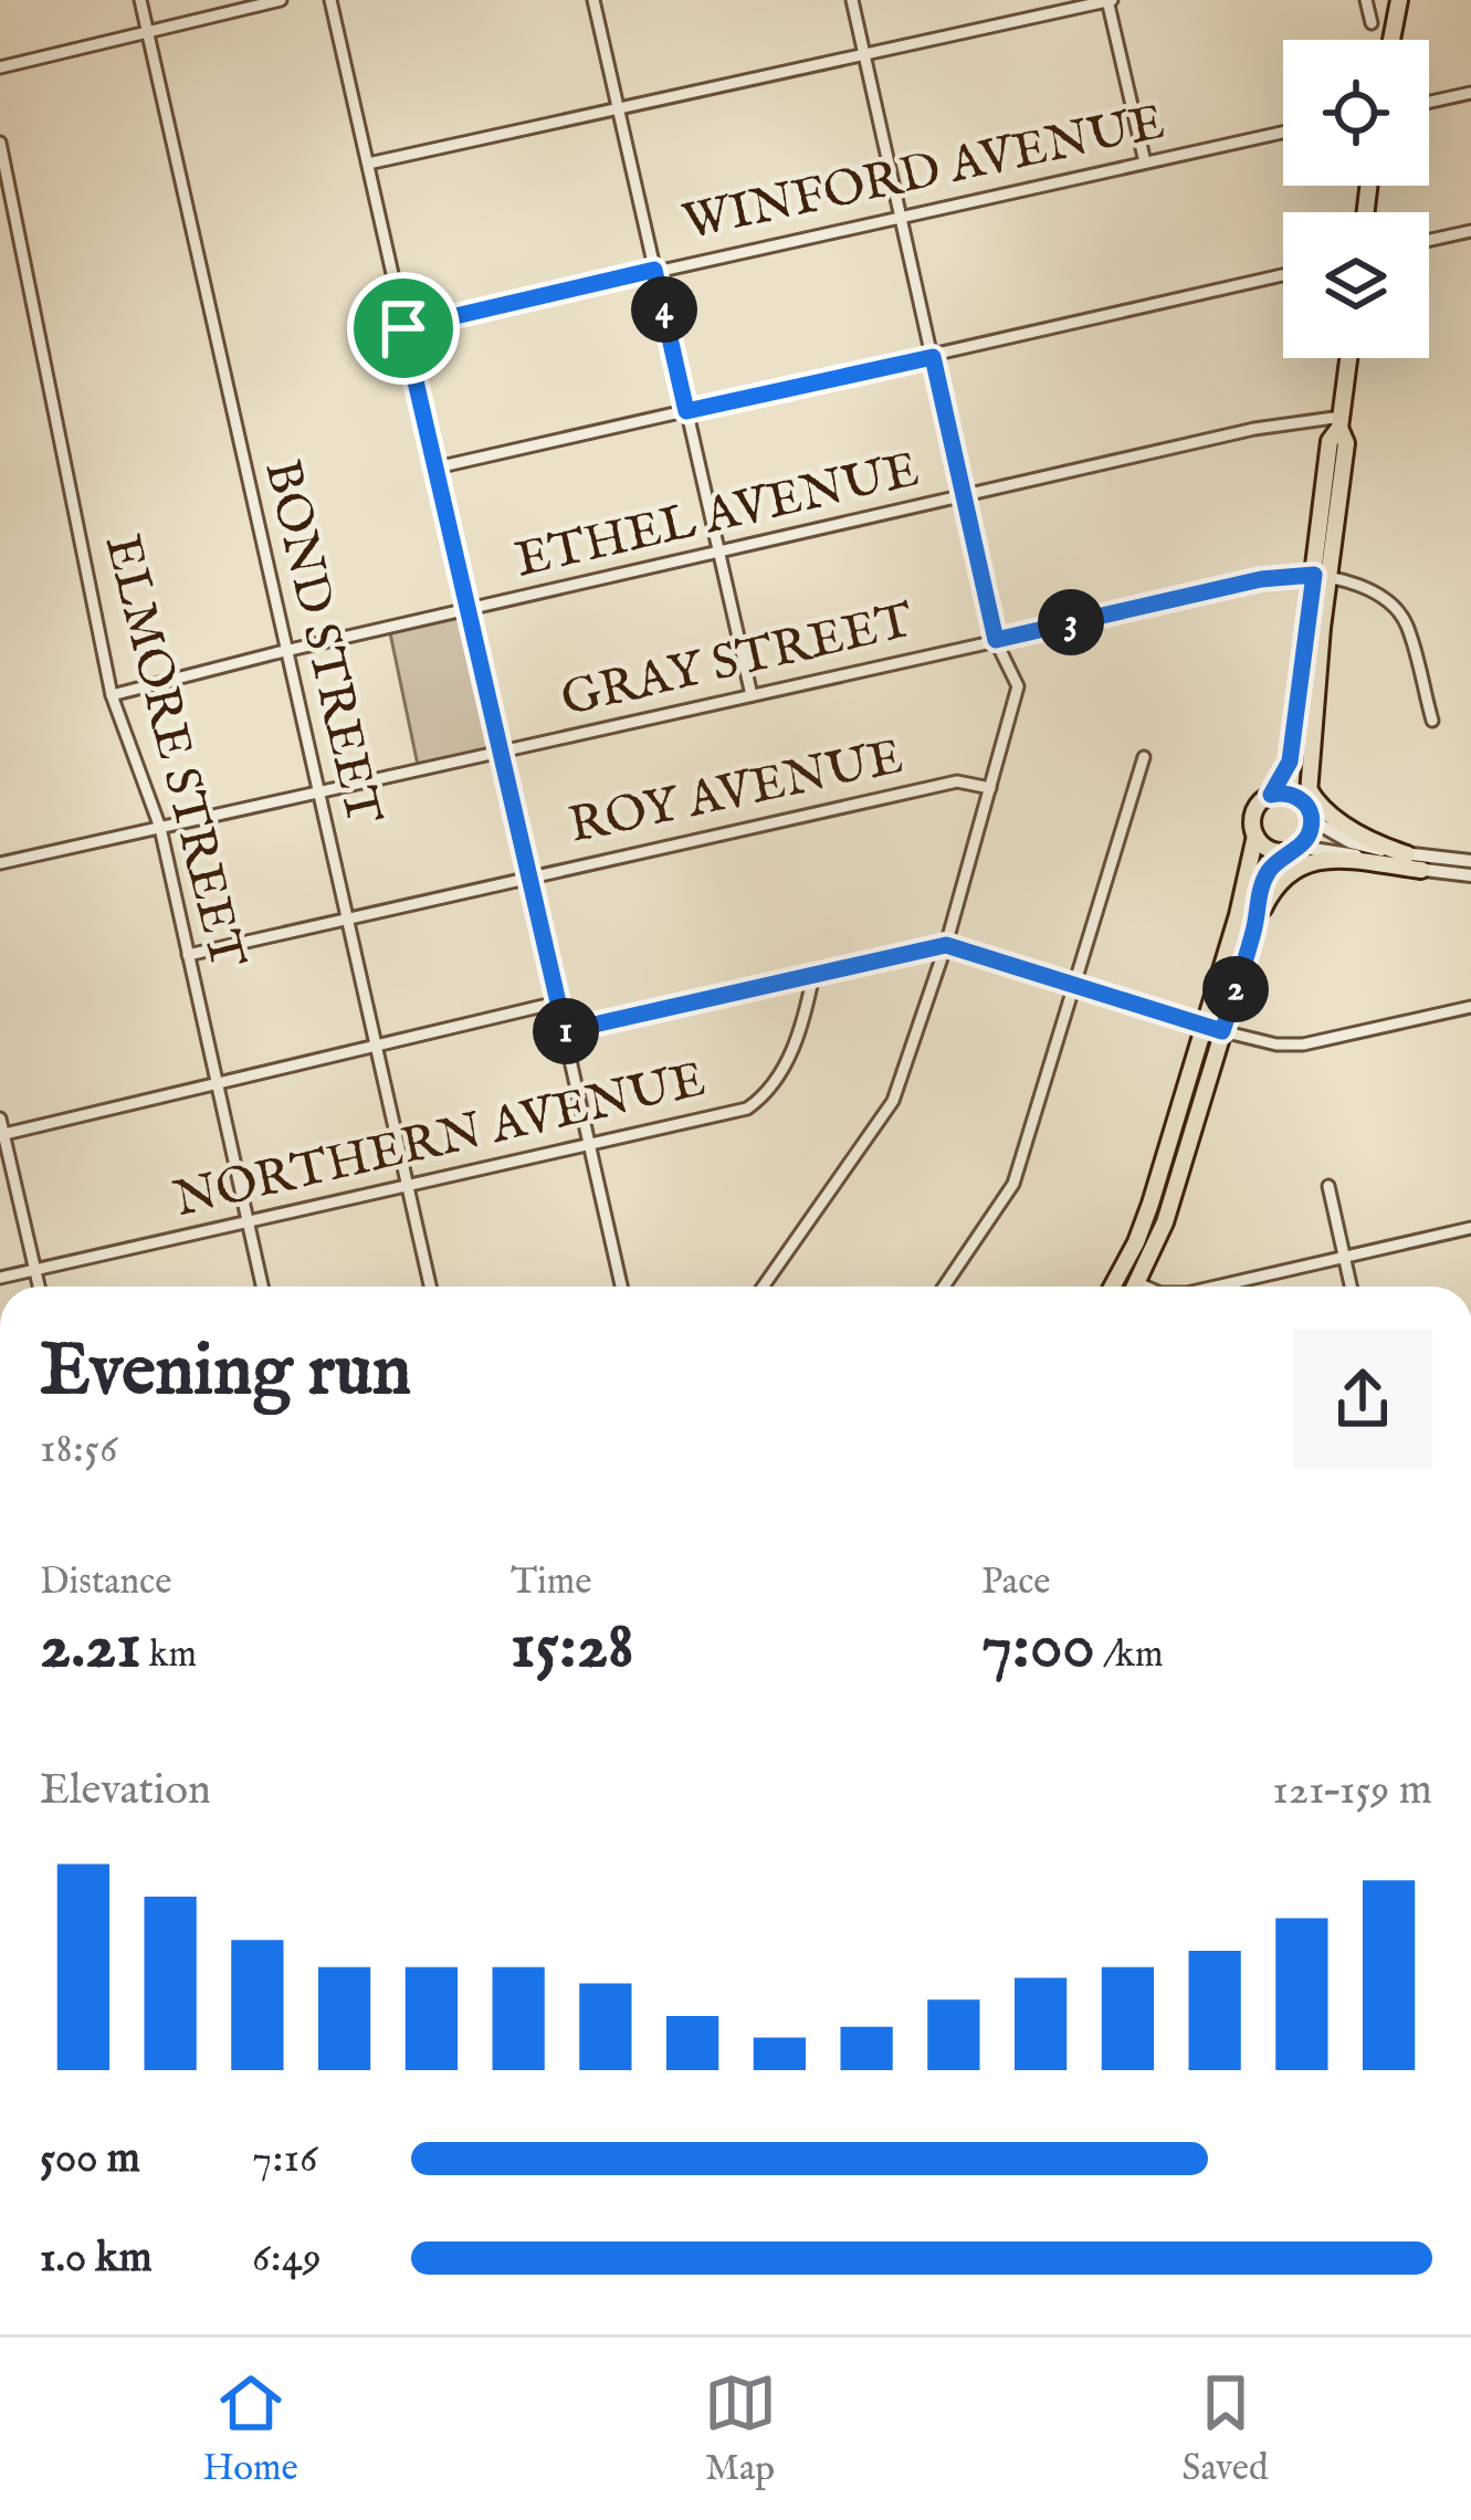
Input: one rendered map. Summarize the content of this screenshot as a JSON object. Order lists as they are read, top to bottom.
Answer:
{
  "streets": {
    "street": [
      "WINFORD AVENUE",
      "ETHEL AVENUE",
      "BOND STREET",
      "GRAY STREET",
      "ELMORE STREET",
      "ROY AVENUE",
      "NORTHERN AVENUE"
    ]
  },
  "crossings": [
    ["ETHEL AVENUE", "BOND STREET"],
    ["ETHEL AVENUE", "ELMORE STREET"],
    ["BOND STREET", "GRAY STREET"],
    ["BOND STREET", "ROY AVENUE"],
    ["BOND STREET", "NORTHERN AVENUE"],
    ["GRAY STREET", "ELMORE STREET"],
    ["ELMORE STREET", "ROY AVENUE"],
    ["ELMORE STREET", "NORTHERN AVENUE"]
  ],
  "page": {
    "pins": [
      "4",
      "3",
      "2",
      "1"
    ],
    "heading": ["Evening run", "18:56"],
    "stats": [
      ["Distance", "2.21 km"],
      ["Time", "15:28"],
      ["Pace", "7:00 /km"]
    ],
    "chart": ["Elevation", "121–159 m"],
    "list": [
      {
        "name": "500 m",
        "note": "7:16"
      },
      {
        "name": "1.0 km",
        "note": "6:49"
      }
    ],
    "tabs": ["Home", "Map", "Saved"]
  }
}
